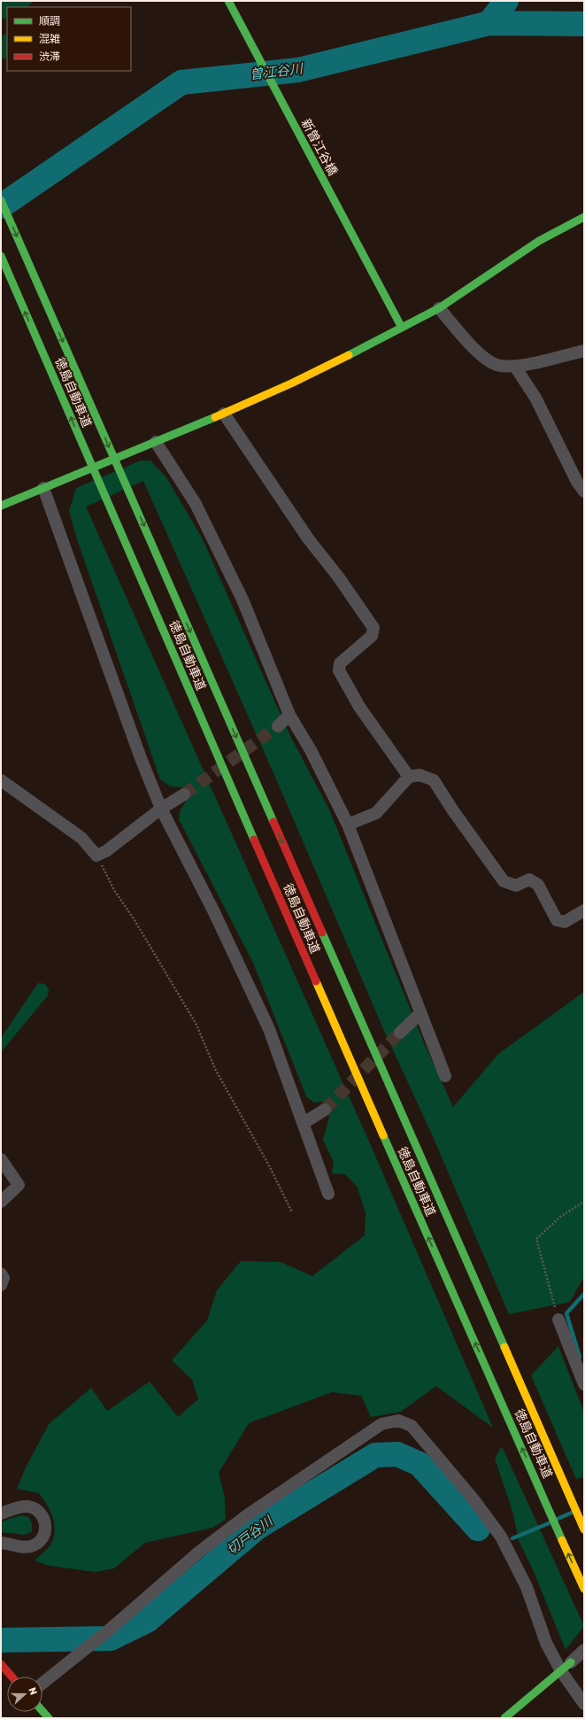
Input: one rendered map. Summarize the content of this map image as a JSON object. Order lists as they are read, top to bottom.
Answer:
{
  "streets": {
    "main road": ["新曽江谷橋", "徳島自動車道"]
  },
  "water": ["曽江谷川", "切戸谷川"],
  "legend": ["順調", "混雑", "渋滞"],
  "north": "right"
}
